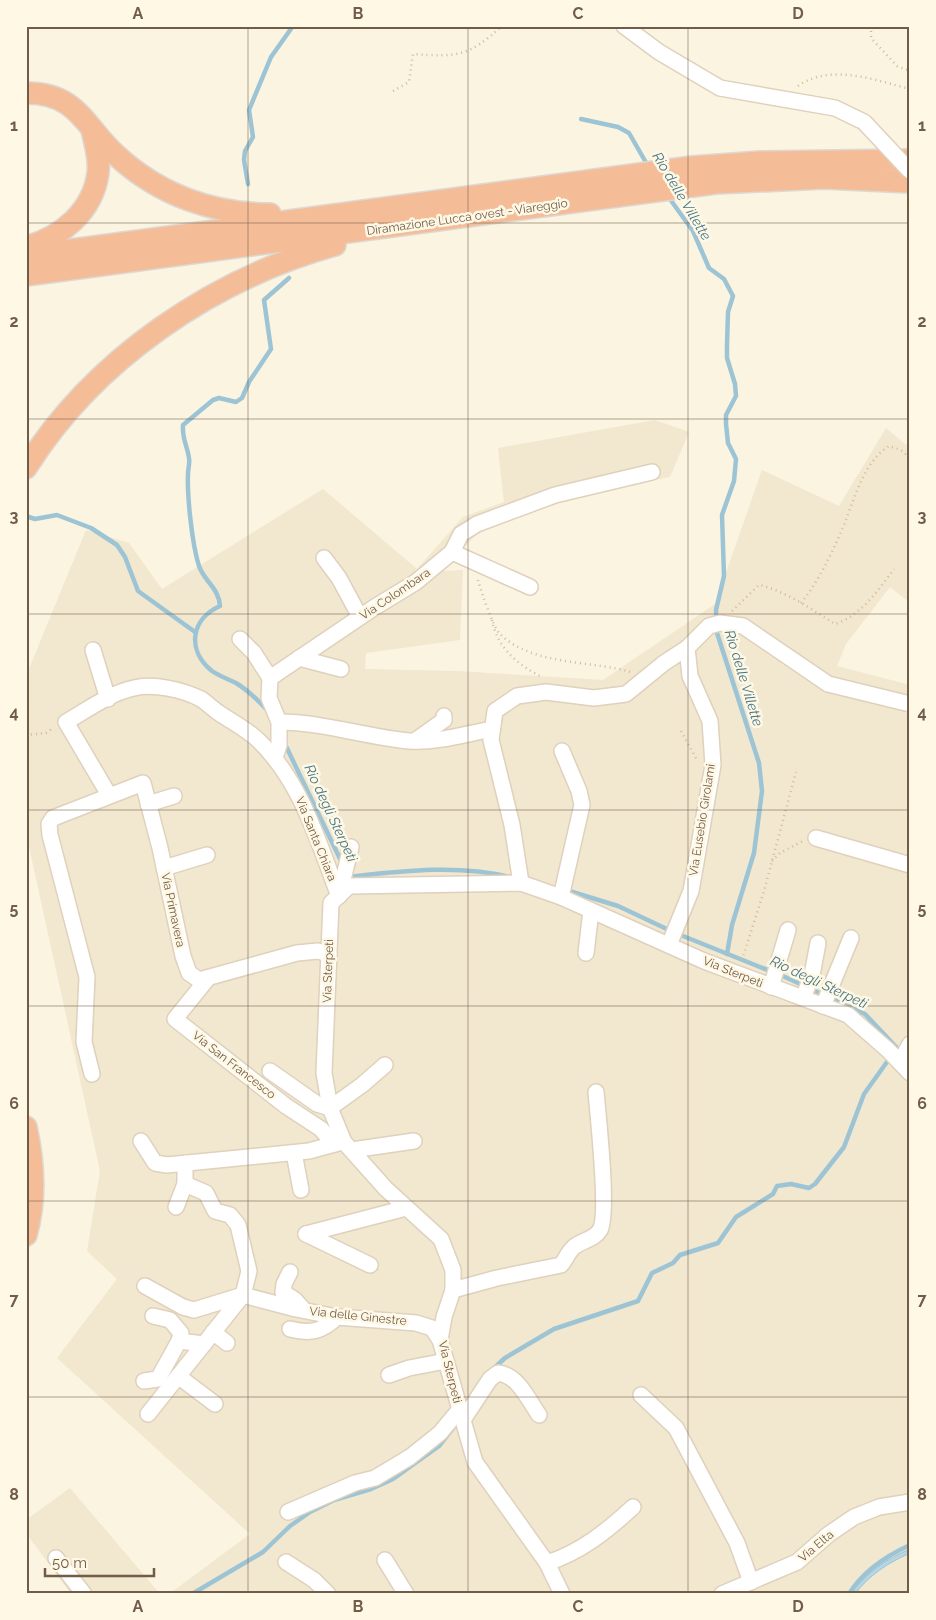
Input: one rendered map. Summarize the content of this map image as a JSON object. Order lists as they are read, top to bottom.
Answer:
{
  "streets": {
    "highway": ["Diramazione Lucca ovest - Viareggio"],
    "street": [
      "Via Colombara",
      "Via Eusebio Girolami",
      "Via Santa Chiara",
      "Via Primavera",
      "Via Sterpeti",
      "Via San Francesco",
      "Via delle Ginestre",
      "Via Elta"
    ]
  },
  "crossings": [
    ["Via Eusebio Girolami", "Via Sterpeti"],
    ["Via Santa Chiara", "Via Sterpeti"],
    ["Via Primavera", "Via San Francesco"],
    ["Via Sterpeti", "Via San Francesco"],
    ["Via Sterpeti", "Via delle Ginestre"]
  ],
  "water": ["Rio delle Villette", "Rio degli Sterpeti"],
  "scale_bar": "50 m",
  "grid": {
    "columns": [
      "A",
      "B",
      "C",
      "D"
    ],
    "rows": [
      "1",
      "2",
      "3",
      "4",
      "5",
      "6",
      "7",
      "8"
    ]
  }
}
